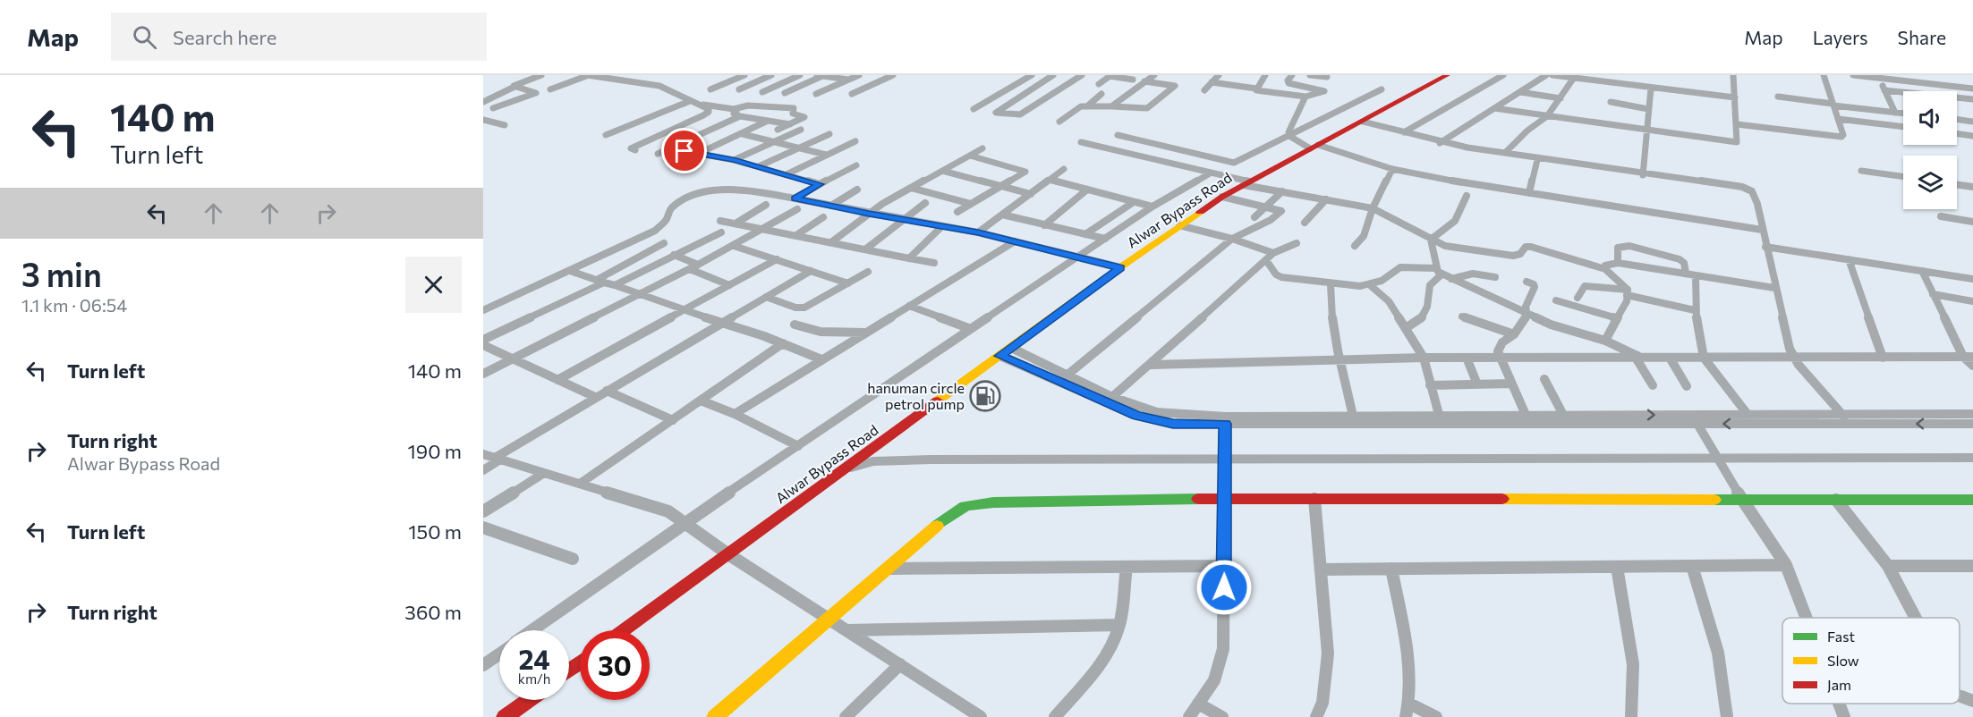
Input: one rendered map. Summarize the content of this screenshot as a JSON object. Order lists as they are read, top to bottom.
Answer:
{
  "streets": {
    "main road": ["Alwar Bypass Road"]
  },
  "places": {
    "fuel station": ["hanuman circle petrol pump"]
  },
  "legend": ["Fast", "Slow", "Jam"],
  "page": {
    "header": "Map",
    "search": "Search here",
    "nav": ["Map", "Layers", "Share"],
    "turn": ["140 m", "Turn left"],
    "heading": ["3 min", "1.1 km · 06:54"],
    "list": [
      {
        "name": "Turn left",
        "value": "140 m"
      },
      {
        "name": "Turn right",
        "note": "Alwar Bypass Road",
        "value": "190 m"
      },
      {
        "name": "Turn left",
        "value": "150 m"
      },
      {
        "name": "Turn right",
        "value": "360 m"
      }
    ],
    "speed": "24 km/h",
    "limit": "30"
  }
}
